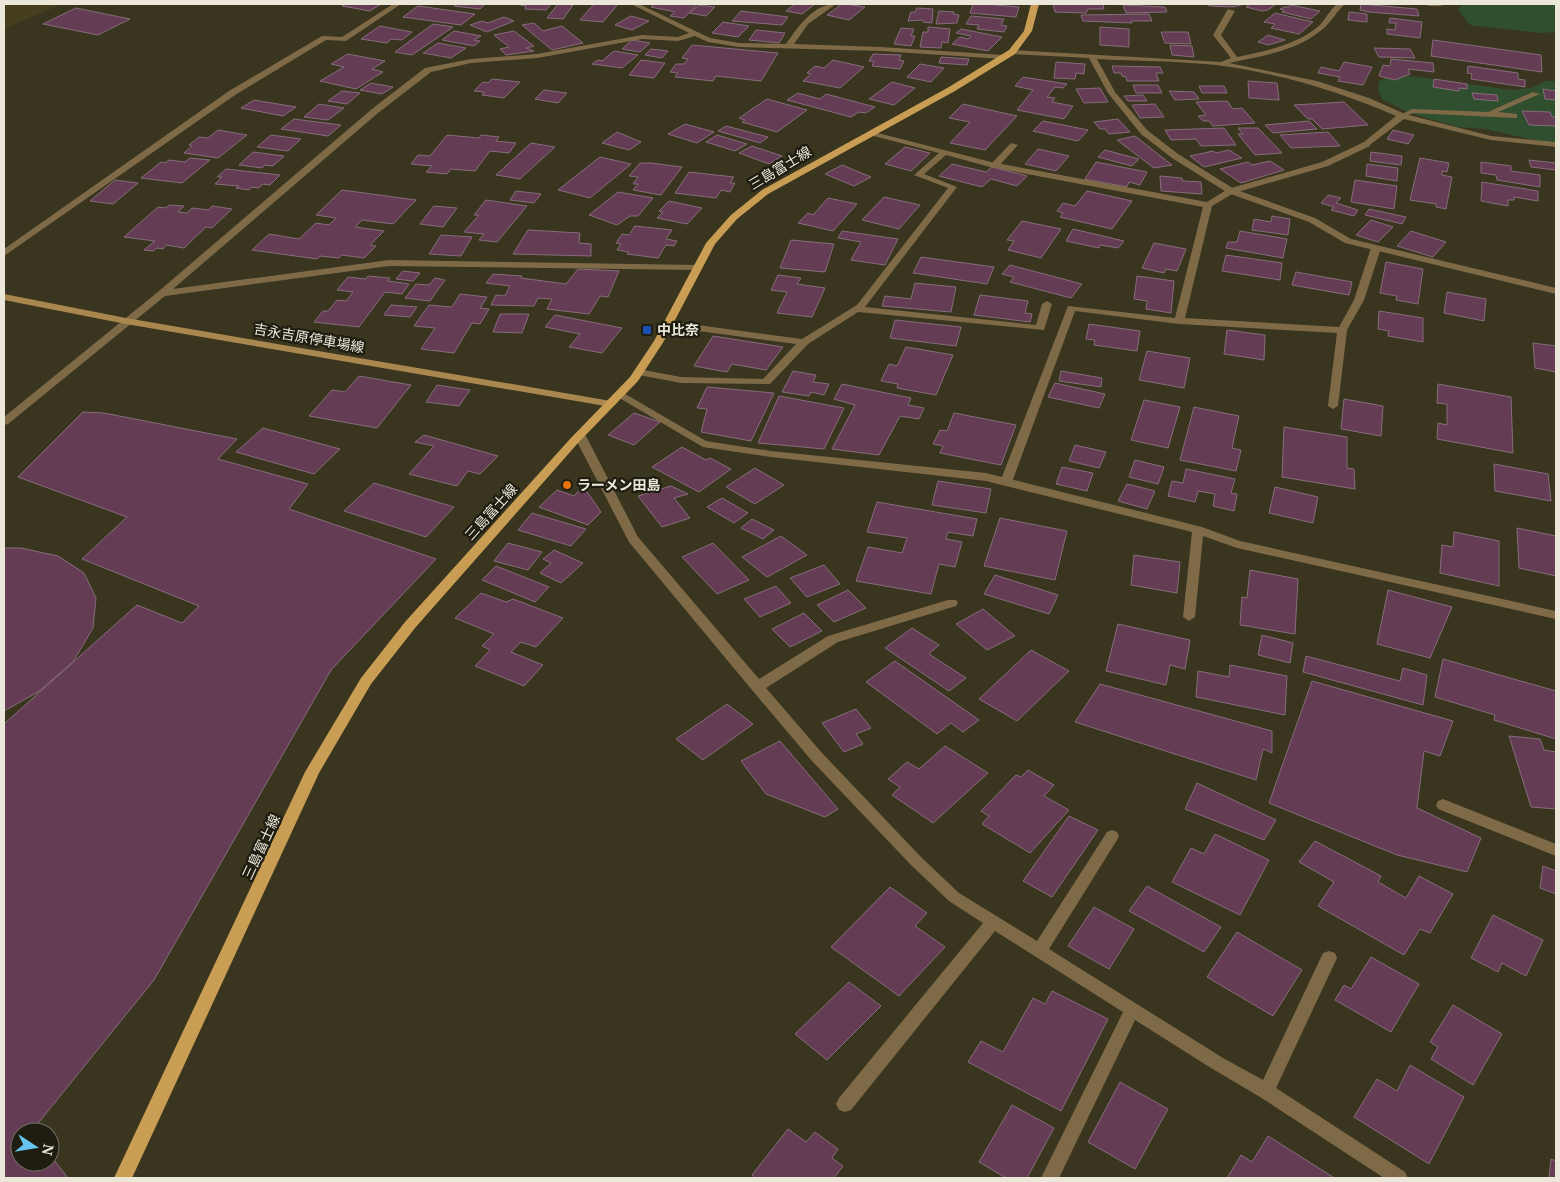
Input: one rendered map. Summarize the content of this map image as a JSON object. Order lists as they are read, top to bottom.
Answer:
{
  "streets": {
    "main road": ["三島富士線", "吉永吉原停車場線"]
  },
  "crossings": [
    ["三島富士線", "吉永吉原停車場線"]
  ],
  "places": {
    "transit": ["中比奈"],
    "other": ["ラーメン田島"]
  },
  "north": "right"
}
